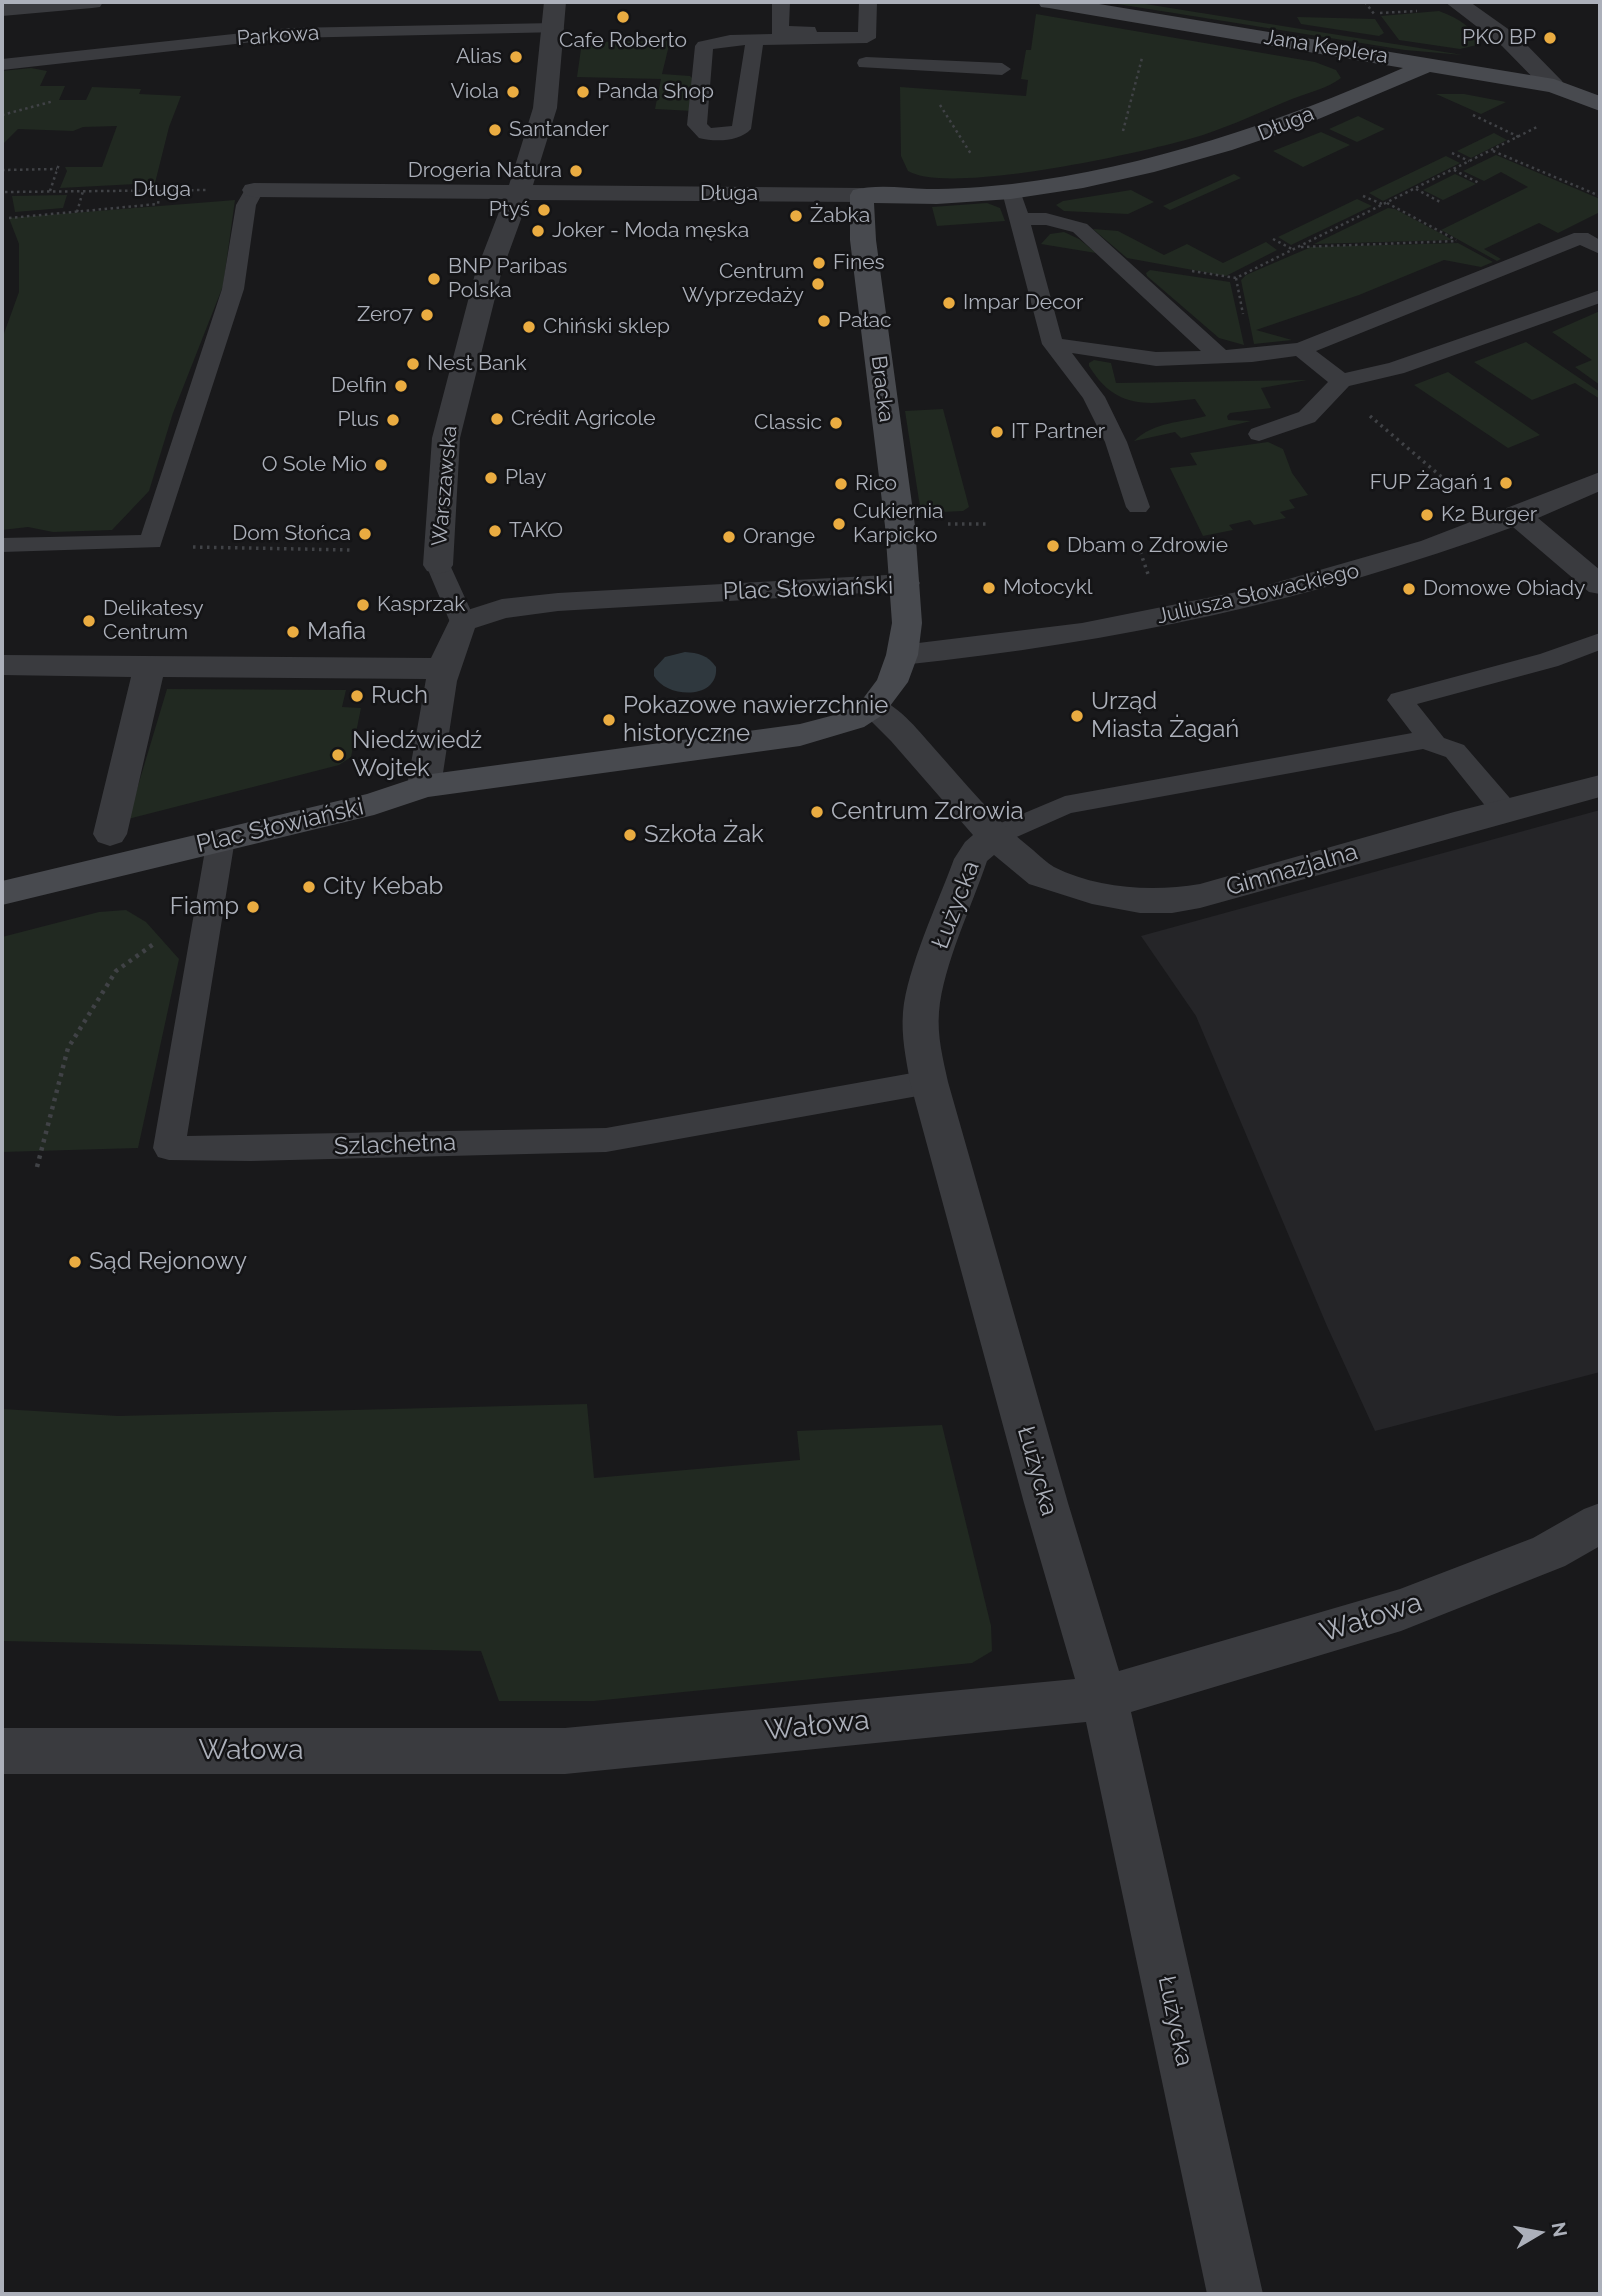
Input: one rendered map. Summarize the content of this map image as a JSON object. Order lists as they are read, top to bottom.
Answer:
{
  "streets": {
    "street": [
      "Jana Keplera",
      "Długa",
      "Bracka",
      "Warszawska",
      "Plac Słowiański",
      "Juliusza Słowackiego",
      "Gimnazjalna",
      "Łużycka",
      "Wałowa"
    ],
    "lane": ["Parkowa", "Szlachetna"]
  },
  "crossings": [
    ["Parkowa", "Warszawska"],
    ["Jana Keplera", "Długa"],
    ["Długa", "Bracka"],
    ["Długa", "Warszawska"],
    ["Bracka", "Plac Słowiański"],
    ["Plac Słowiański", "Juliusza Słowackiego"],
    ["Plac Słowiański", "Łużycka"],
    ["Plac Słowiański", "Szlachetna"],
    ["Gimnazjalna", "Łużycka"],
    ["Łużycka", "Szlachetna"],
    ["Łużycka", "Wałowa"]
  ],
  "places": [
    "Cafe Roberto",
    "PKO BP",
    "Alias",
    "Viola",
    "Panda Shop",
    "Santander",
    "Drogeria Natura",
    "Ptyś",
    "Żabka",
    "Joker - Moda męska",
    "Fines",
    "BNP Paribas Polska",
    "Centrum Wyprzedaży",
    "Impar Decor",
    "Zero7",
    "Pałac",
    "Chiński sklep",
    "Nest Bank",
    "Delfin",
    "Crédit Agricole",
    "Plus",
    "Classic",
    "IT Partner",
    "O Sole Mio",
    "Play",
    "FUP Żagań 1",
    "Rico",
    "K2 Burger",
    "Cukiernia Karpicko",
    "TAKO",
    "Dom Słońca",
    "Orange",
    "Dbam o Zdrowie",
    "Motocykl",
    "Domowe Obiady",
    "Kasprzak",
    "Delikatesy Centrum",
    "Mafia",
    "Ruch",
    "Urząd Miasta Żagań",
    "Pokazowe nawierzchnie historyczne",
    "Niedźwiedź Wojtek",
    "Centrum Zdrowia",
    "Szkoła Żak",
    "City Kebab",
    "Fiamp",
    "Sąd Rejonowy"
  ],
  "north": "right"
}
